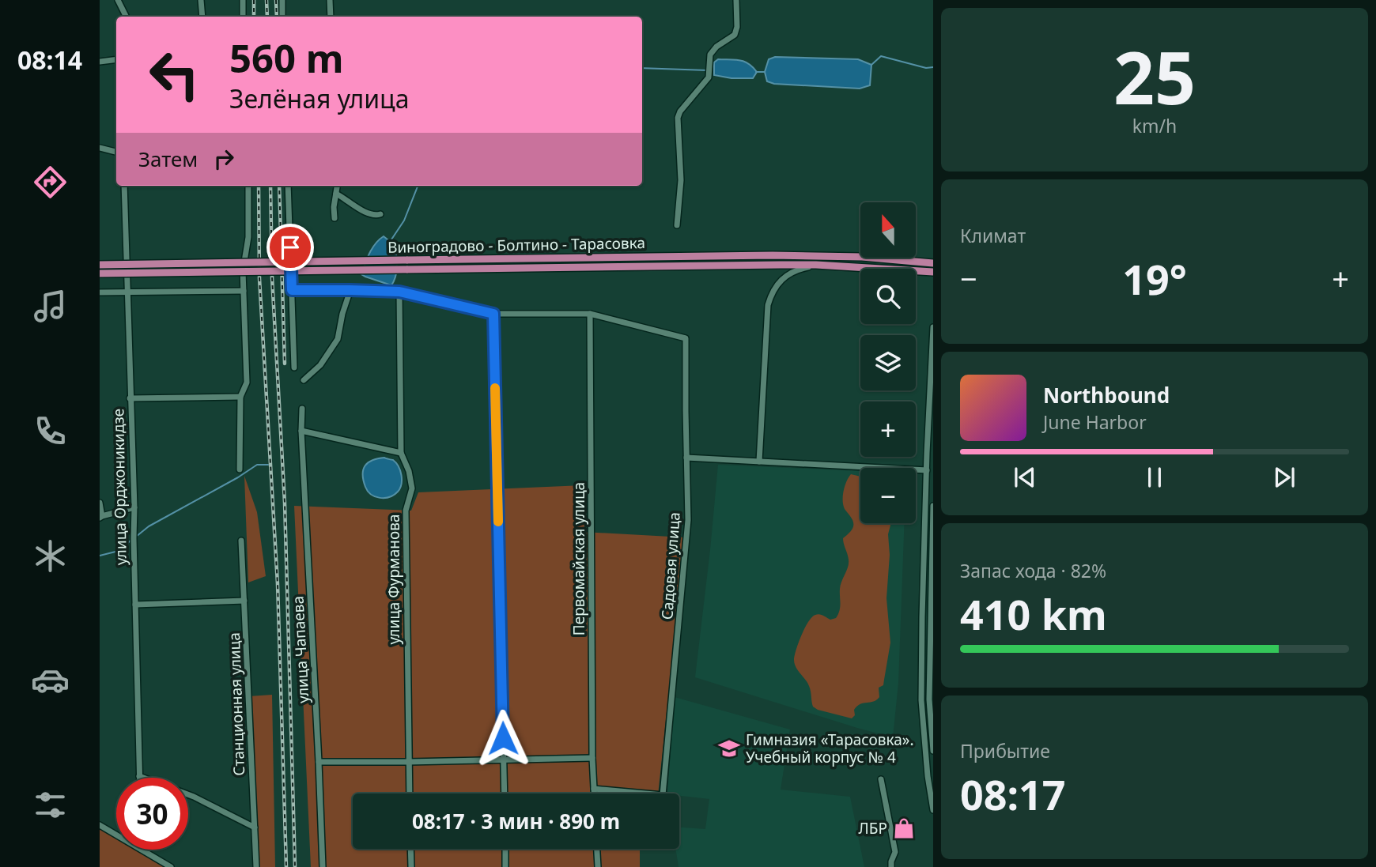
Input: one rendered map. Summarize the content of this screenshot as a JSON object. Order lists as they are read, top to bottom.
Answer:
{
  "streets": {
    "main road": ["Виноградово - Болтино - Тарасовка"],
    "street": [
      "улица Орджоникидзе",
      "Первомайская улица",
      "Садовая улица",
      "улица Фурманова",
      "улица Чапаева",
      "Станционная улица"
    ]
  },
  "crossings": [
    ["Первомайская улица", "Садовая улица"]
  ],
  "places": {
    "school or university": ["Гимназия «Тарасовка». Учебный корпус № 4"],
    "shop": ["ЛБР"]
  },
  "north": "top",
  "page": {
    "tabs": "08:14",
    "tile": [
      ["25", "km/h"],
      "Климат",
      ["Запас хода · 82%", "410 km"],
      ["Прибытие", "08:17"]
    ],
    "turn": ["560 m", "Зелёная улица"],
    "then": "Затем",
    "map_buttons": ["+", "−"],
    "heat": ["−", "19°", "+"],
    "song": ["Northbound", "June Harbor"],
    "limit": "30",
    "trip": "08:17 · 3 мин · 890 m"
  }
}
